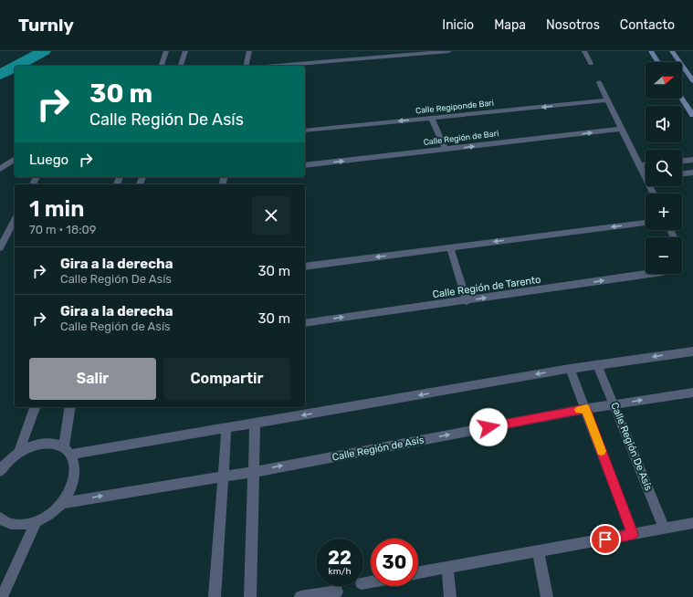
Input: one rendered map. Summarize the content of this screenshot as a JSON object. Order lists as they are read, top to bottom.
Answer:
{
  "streets": {
    "street": [
      "Calle Regiponde Bari",
      "Calle Región de Bari",
      "Calle Región de Tarento",
      "Calle Región De Asís",
      "Calle Región de Asís"
    ]
  },
  "crossings": [
    ["Calle Región De Asís", "Calle Región de Asís"]
  ],
  "one_way": ["Calle Región de Bari"],
  "north": "right",
  "page": {
    "header": "Turnly",
    "nav": [
      "Inicio",
      "Mapa",
      "Nosotros",
      "Contacto"
    ],
    "map_buttons": ["+", "−"],
    "turn": ["30 m", "Calle Región De Asís"],
    "then": "Luego",
    "heading": ["1 min", "70 m · 18:09"],
    "list": [
      {
        "name": "Gira a la derecha",
        "note": "Calle Región De Asís",
        "value": "30 m"
      },
      {
        "name": "Gira a la derecha",
        "note": "Calle Región de Asís",
        "value": "30 m"
      }
    ],
    "buttons": ["Salir", "Compartir"],
    "speed": "22 km/h",
    "limit": "30"
  }
}
